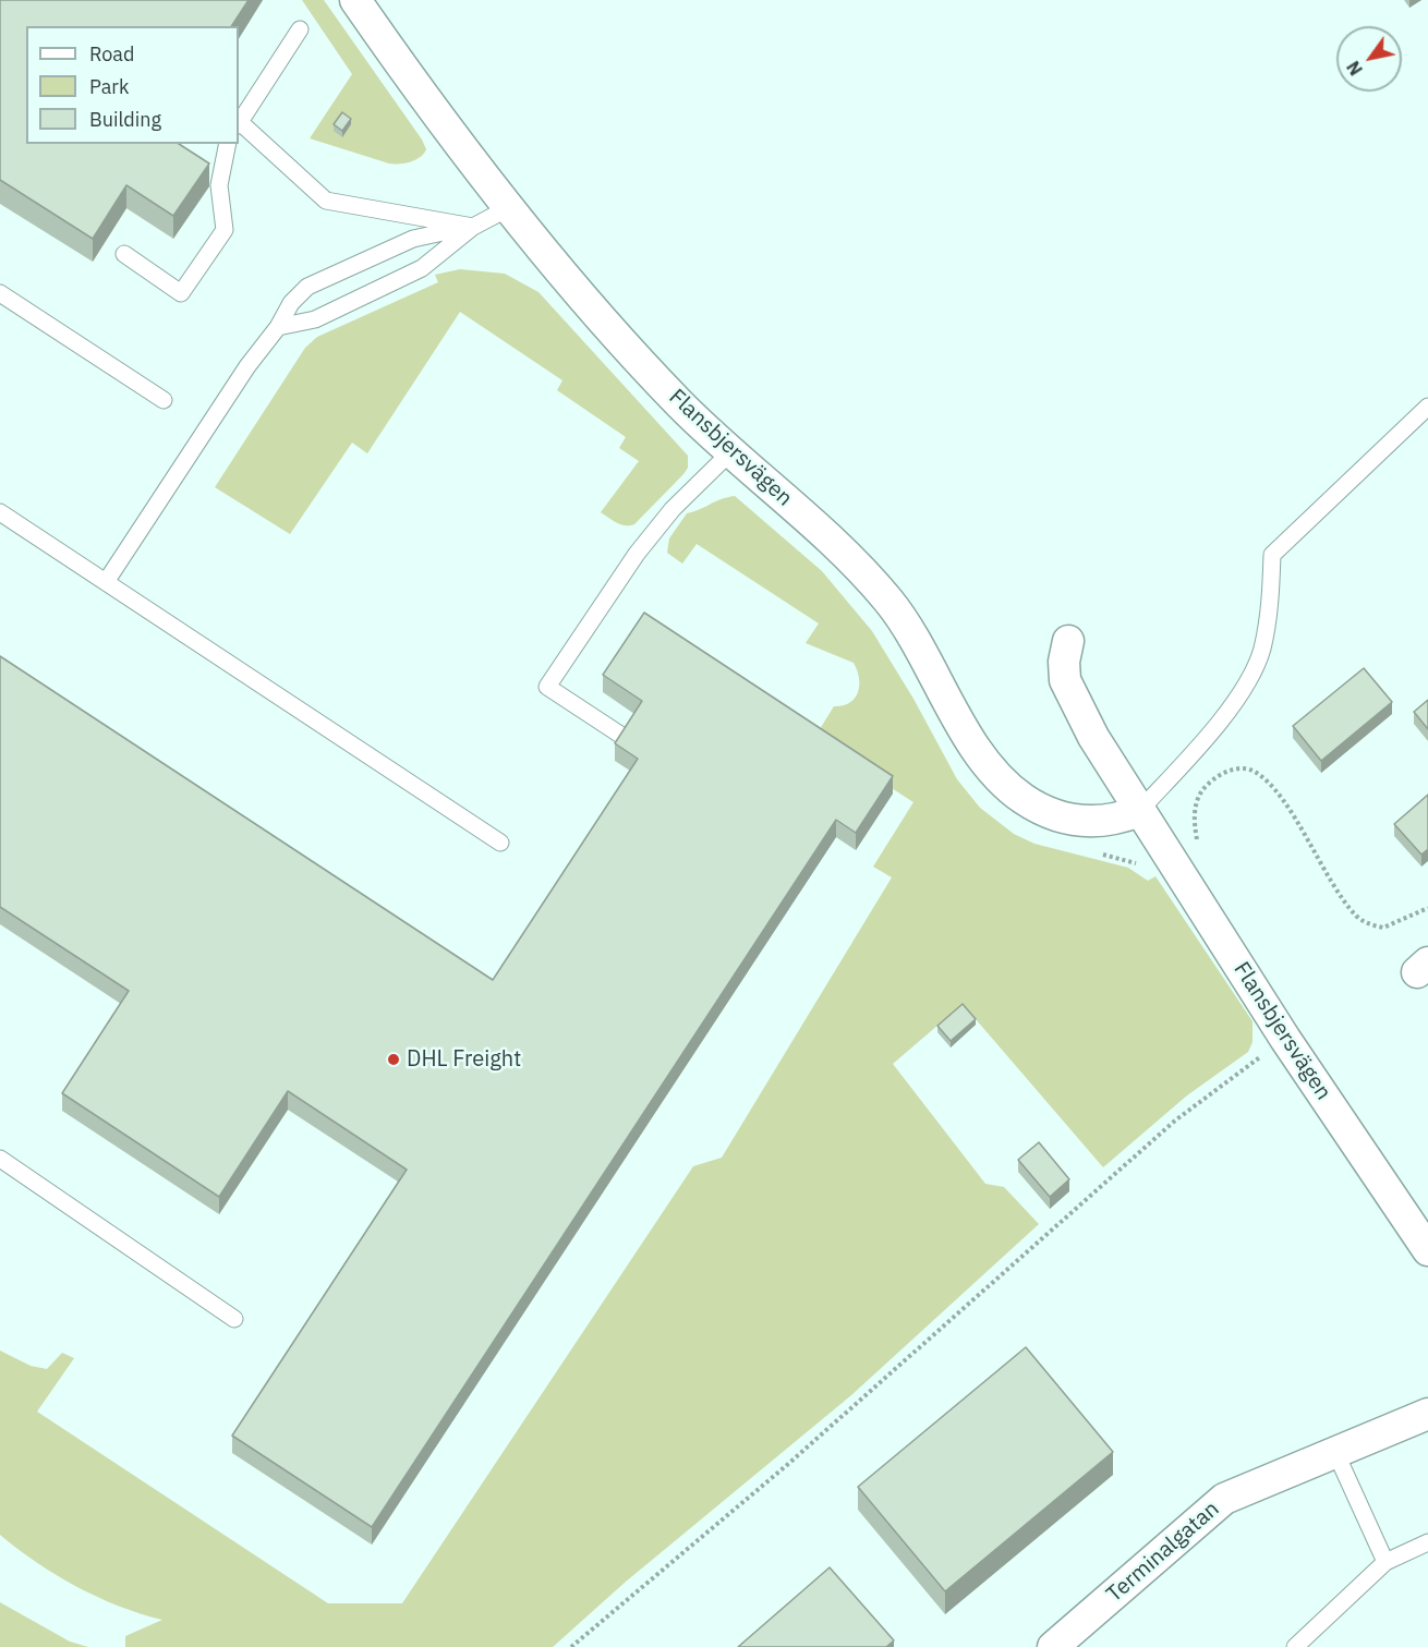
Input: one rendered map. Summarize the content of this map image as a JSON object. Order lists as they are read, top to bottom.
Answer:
{
  "streets": {
    "street": ["Flansbjersvägen", "Terminalgatan"]
  },
  "places": ["DHL Freight"],
  "legend": ["Road", "Park", "Building"],
  "north": "bottom left"
}
